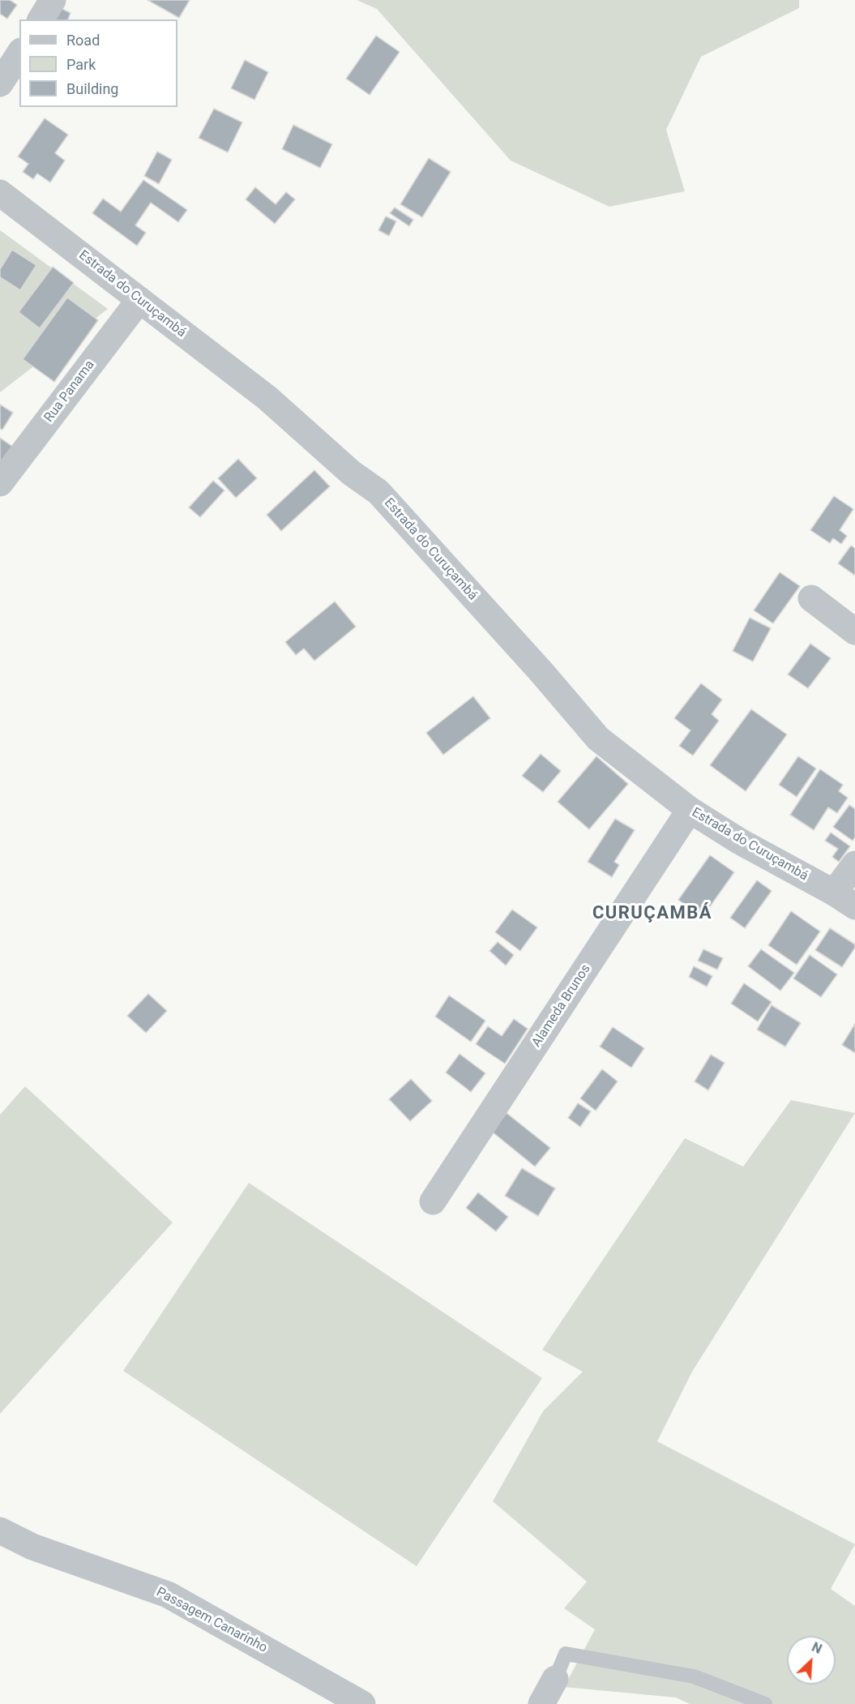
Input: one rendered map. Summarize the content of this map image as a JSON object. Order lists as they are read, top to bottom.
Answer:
{
  "streets": {
    "street": [
      "Estrada do Curuçambá",
      "Rua Panama",
      "Alameda Brunos",
      "Passagem Canarinho"
    ]
  },
  "crossings": [
    ["Estrada do Curuçambá", "Rua Panama"],
    ["Estrada do Curuçambá", "Alameda Brunos"]
  ],
  "districts": ["CURUÇAMBÁ"],
  "legend": ["Road", "Park", "Building"],
  "north": "top right"
}
